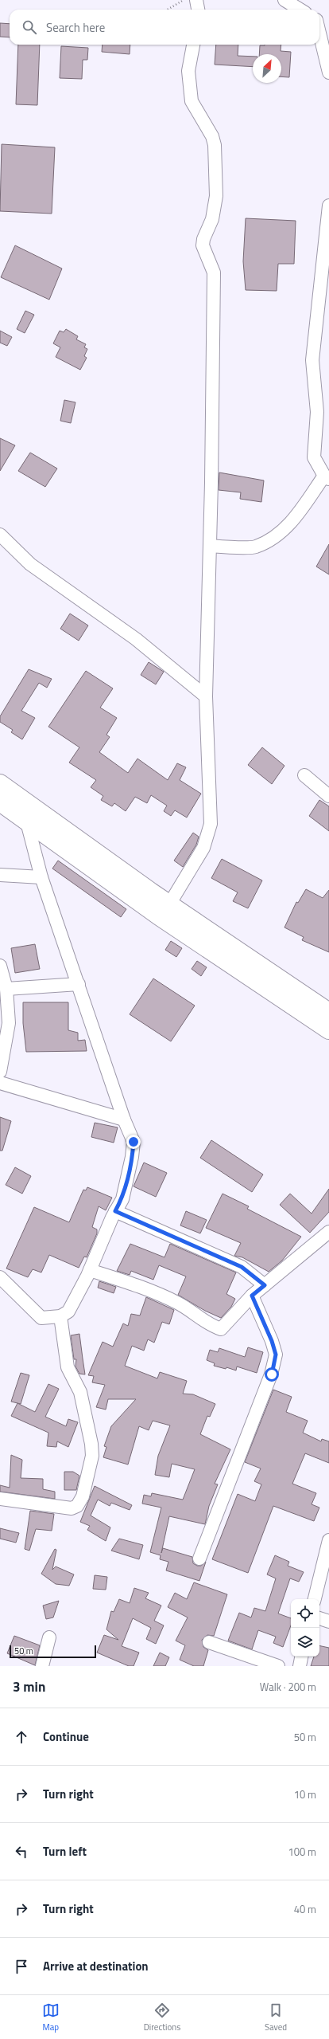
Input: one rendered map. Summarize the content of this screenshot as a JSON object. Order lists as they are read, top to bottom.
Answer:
{
  "scale_bar": "50 m",
  "north": "top right",
  "page": {
    "search": "Search here",
    "scale": "50 m",
    "heading": ["3 min", "Walk · 200 m"],
    "list": [
      ["Continue", "50 m"],
      ["Turn right", "10 m"],
      ["Turn left", "100 m"],
      ["Turn right", "40 m"],
      "Arrive at destination"
    ],
    "nav": ["Map", "Directions", "Saved"]
  }
}
